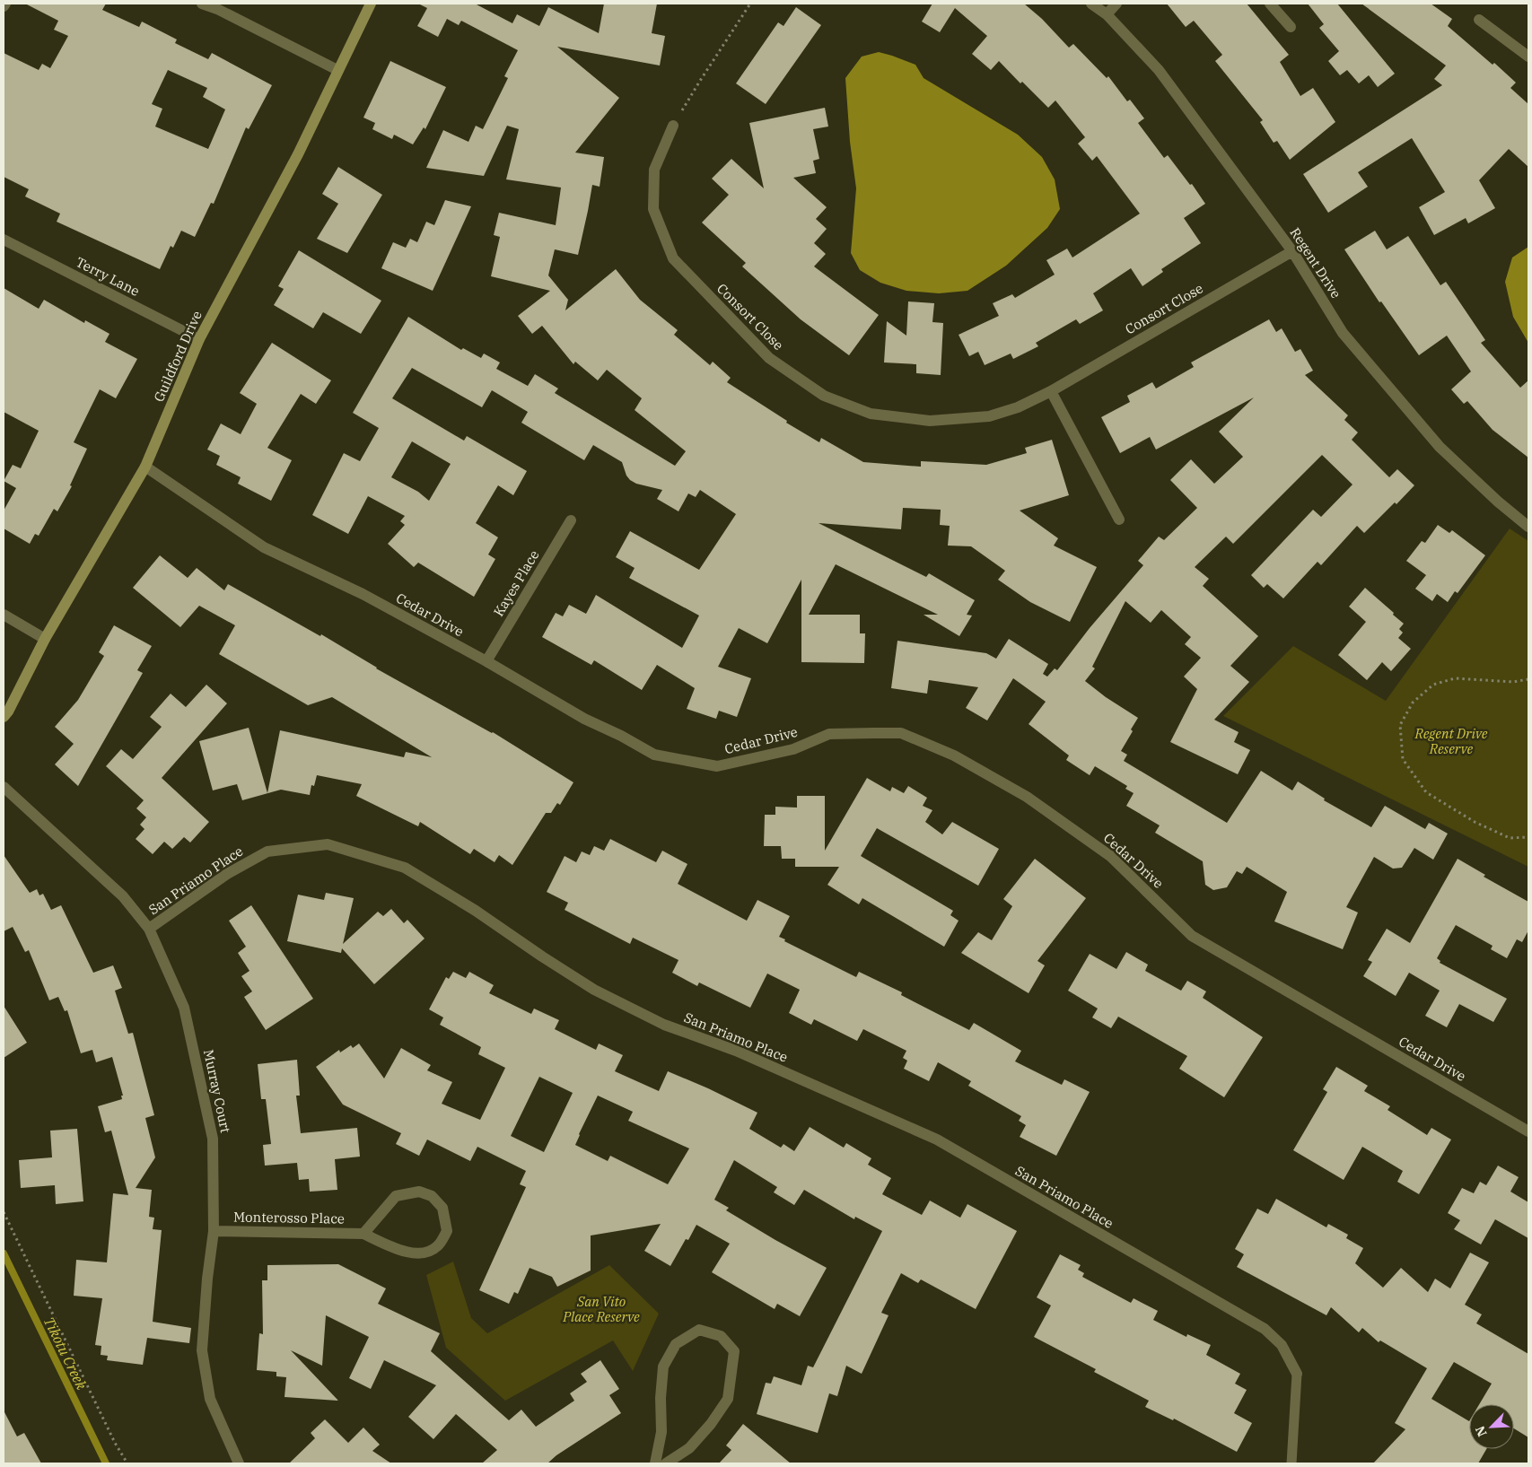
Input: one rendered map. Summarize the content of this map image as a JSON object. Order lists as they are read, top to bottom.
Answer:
{
  "streets": {
    "street": [
      "Regent Drive",
      "Terry Lane",
      "Consort Close",
      "Guildford Drive",
      "Kayes Place",
      "Cedar Drive",
      "San Priamo Place",
      "Murray Court",
      "Monterosso Place"
    ]
  },
  "crossings": [
    ["Regent Drive", "Consort Close"],
    ["Terry Lane", "Guildford Drive"],
    ["Guildford Drive", "Cedar Drive"],
    ["Kayes Place", "Cedar Drive"],
    ["San Priamo Place", "Murray Court"],
    ["Murray Court", "Monterosso Place"]
  ],
  "water": ["Tikotu Creek"],
  "parks": ["Regent Drive Reserve", "San Vito Place Reserve"],
  "north": "bottom left"
}
